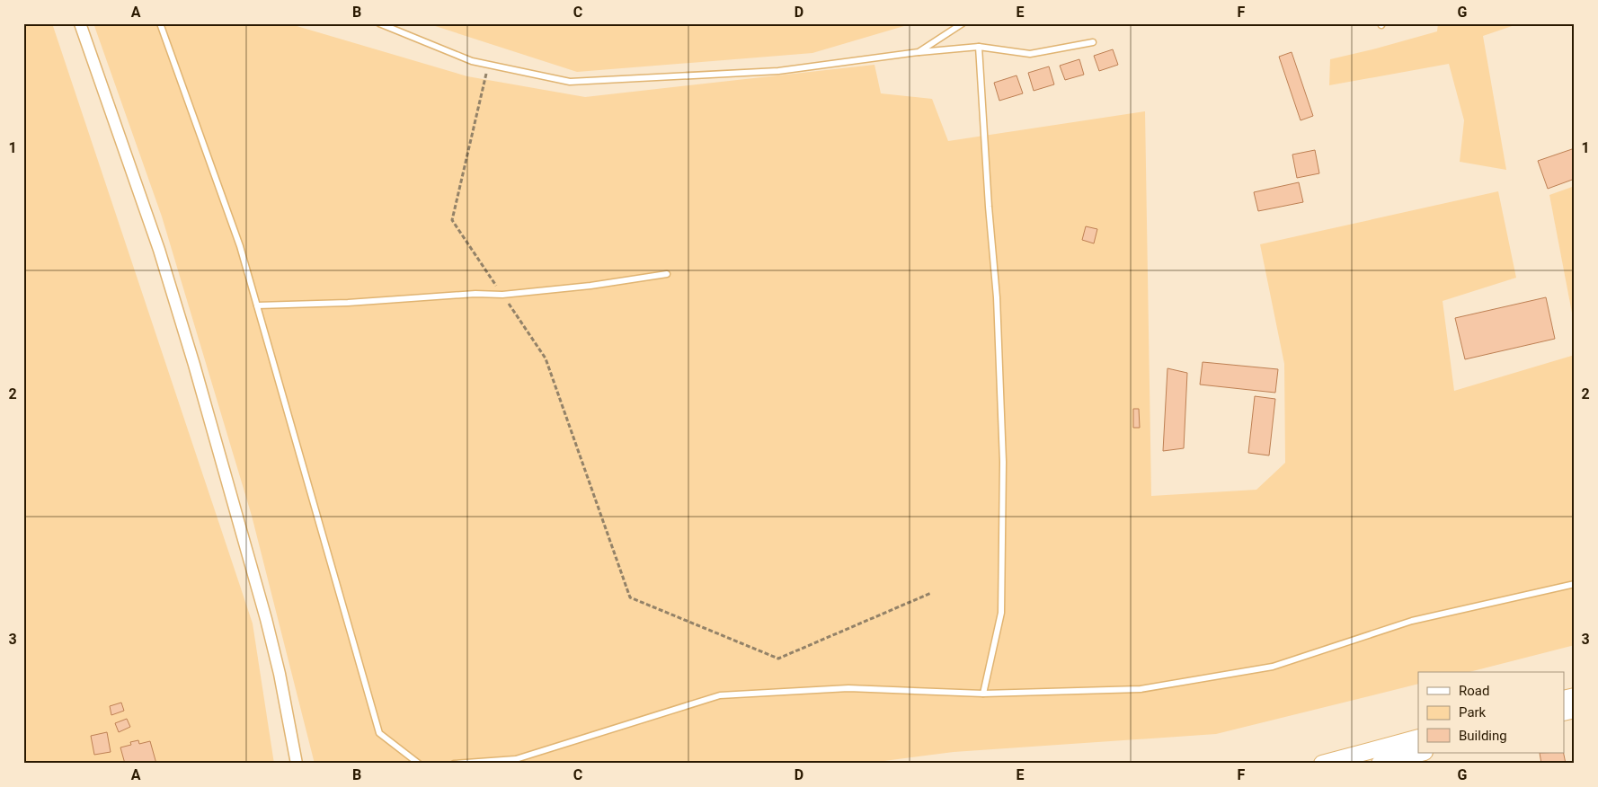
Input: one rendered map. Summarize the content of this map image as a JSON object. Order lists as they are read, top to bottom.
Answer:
{
  "legend": ["Road", "Park", "Building"],
  "grid": {
    "columns": [
      "A",
      "B",
      "C",
      "D",
      "E",
      "F",
      "G"
    ],
    "rows": ["1", "2", "3"]
  }
}
